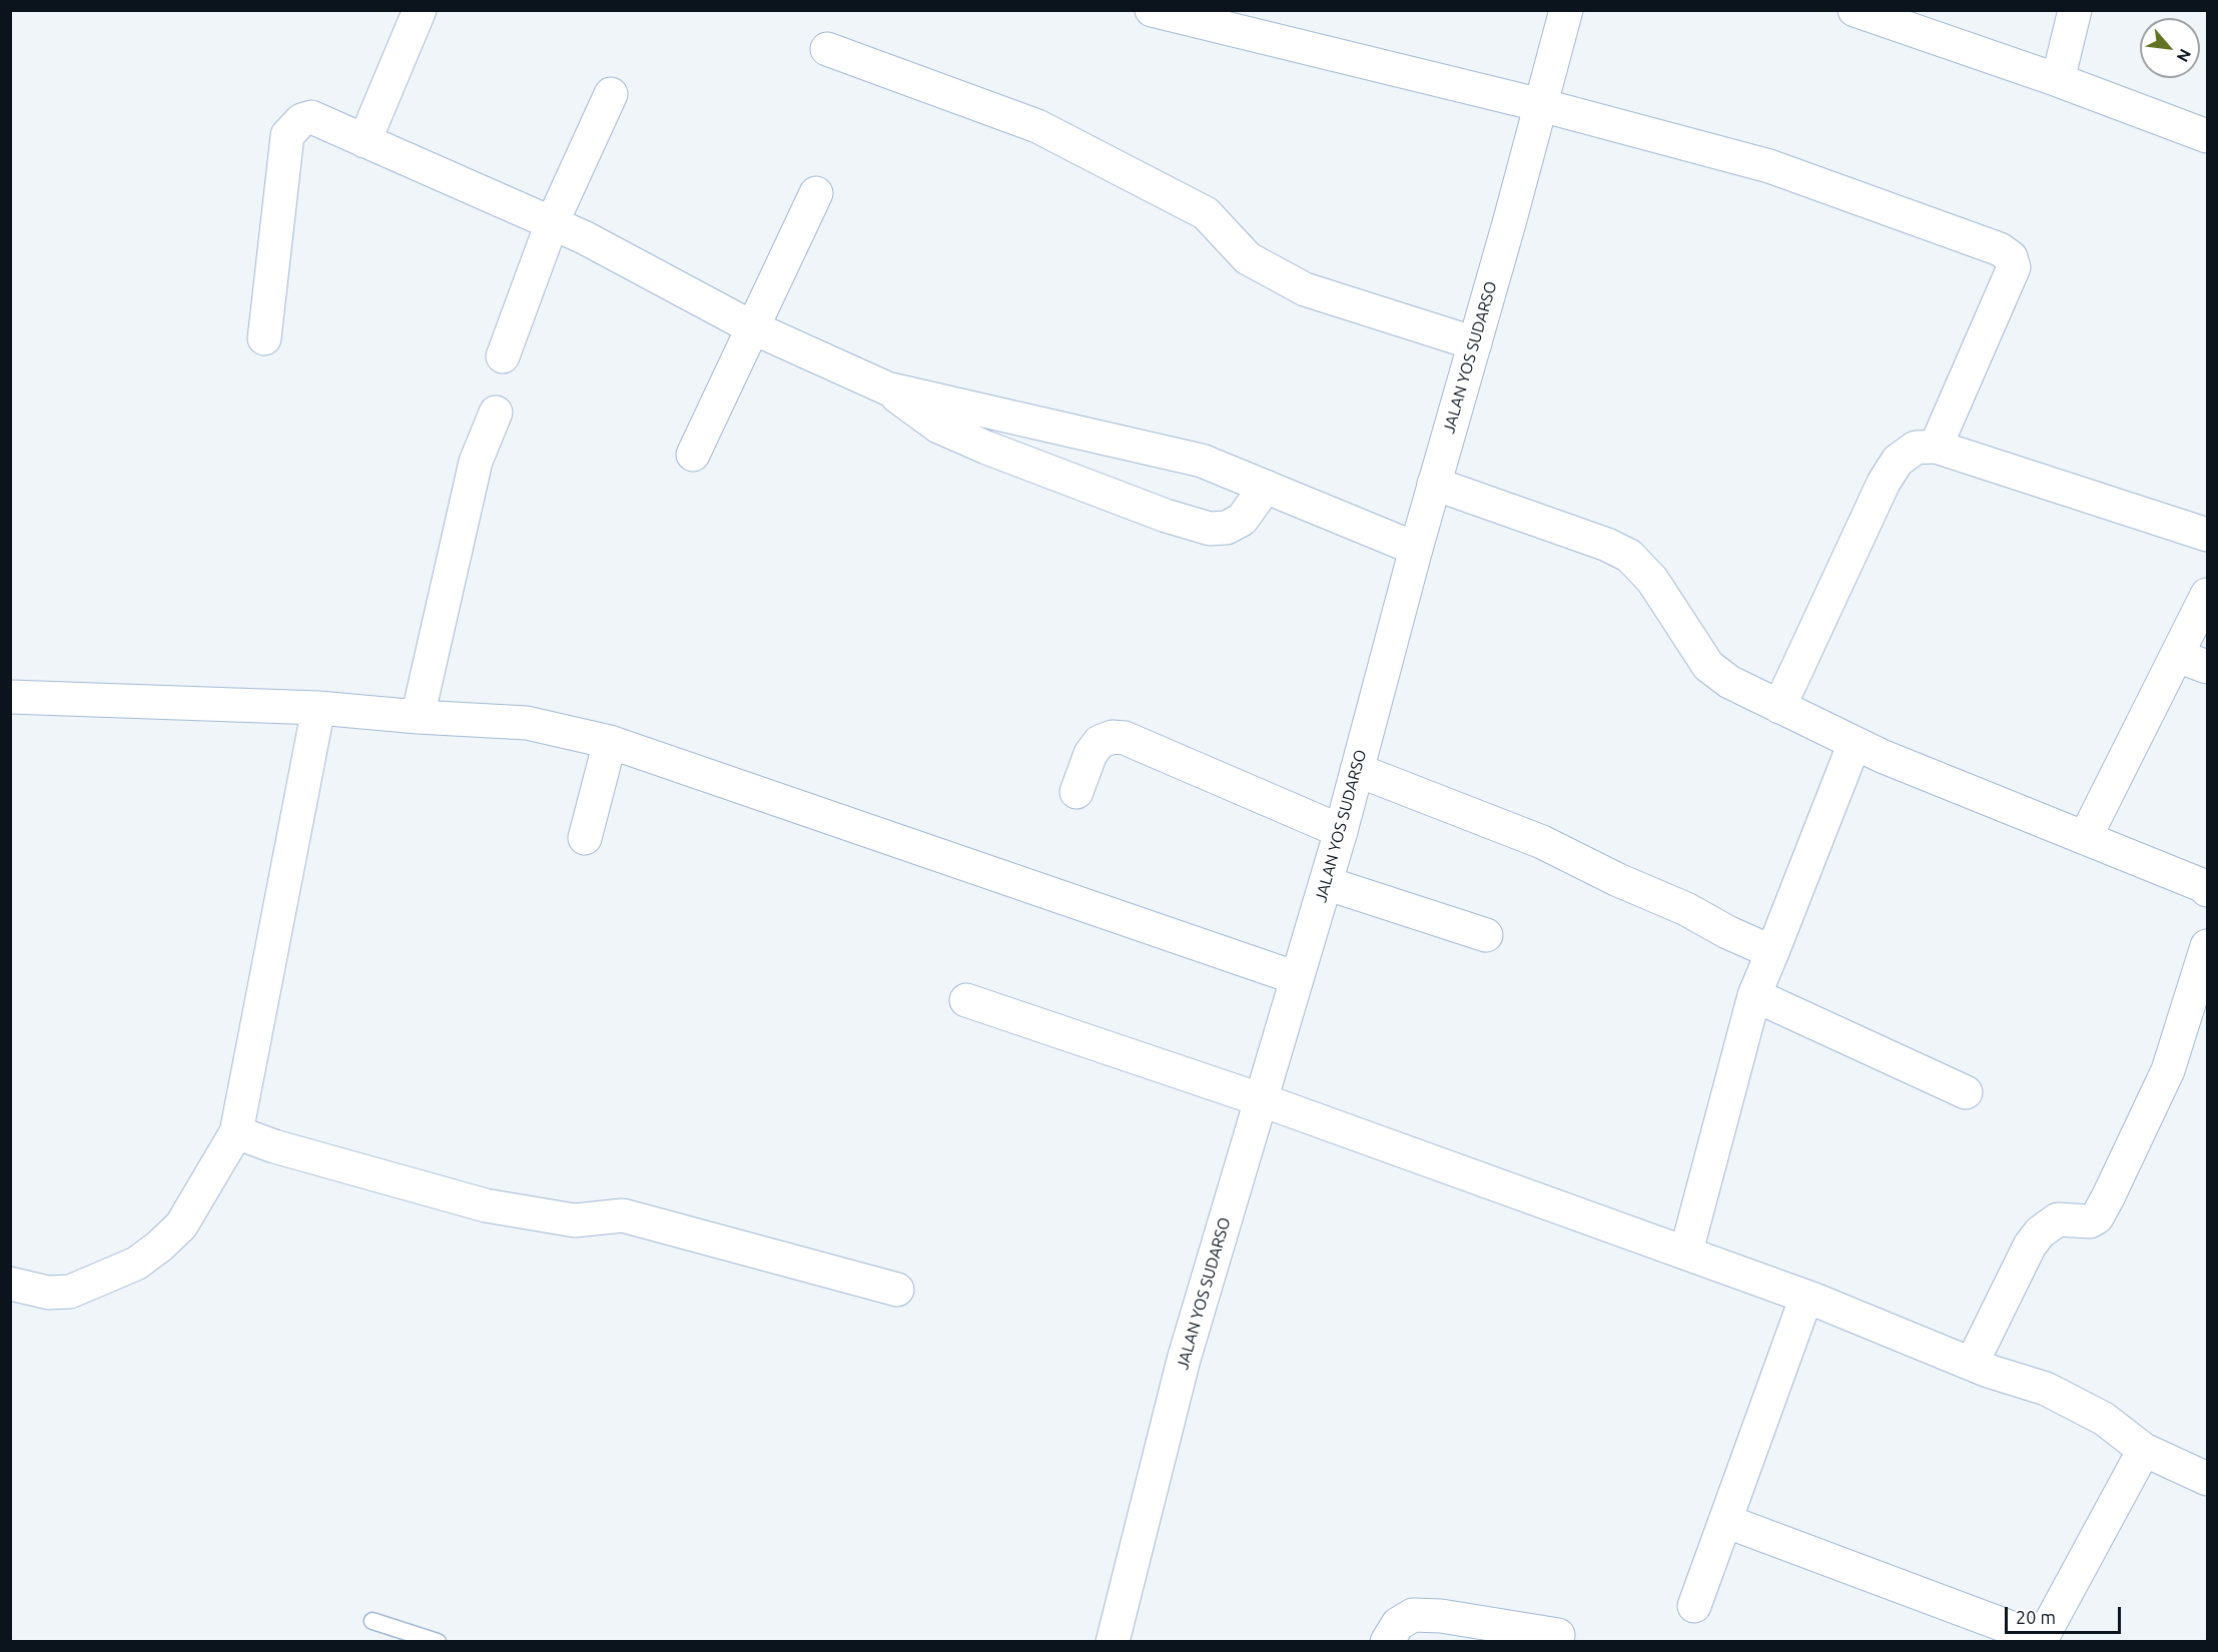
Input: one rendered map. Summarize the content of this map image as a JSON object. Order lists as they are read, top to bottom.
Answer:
{
  "streets": {
    "main road": ["JALAN YOS SUDARSO"]
  },
  "scale_bar": "20 m",
  "north": "bottom right"
}
